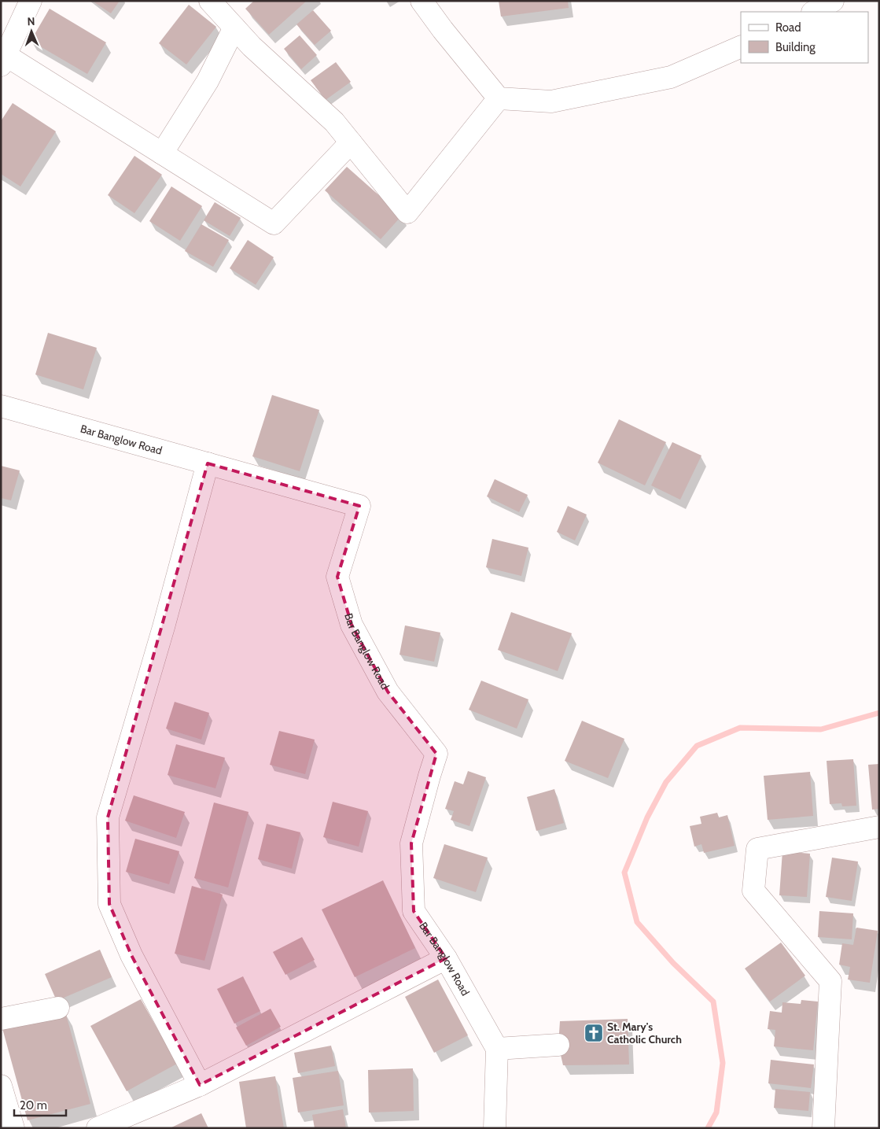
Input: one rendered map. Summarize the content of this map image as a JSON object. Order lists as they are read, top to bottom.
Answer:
{
  "streets": {
    "street": ["Bar Banglow Road"]
  },
  "places": {
    "church": ["St. Mary's Catholic Church"]
  },
  "legend": ["Road", "Building"],
  "scale_bar": "20 m",
  "north": "top"
}
